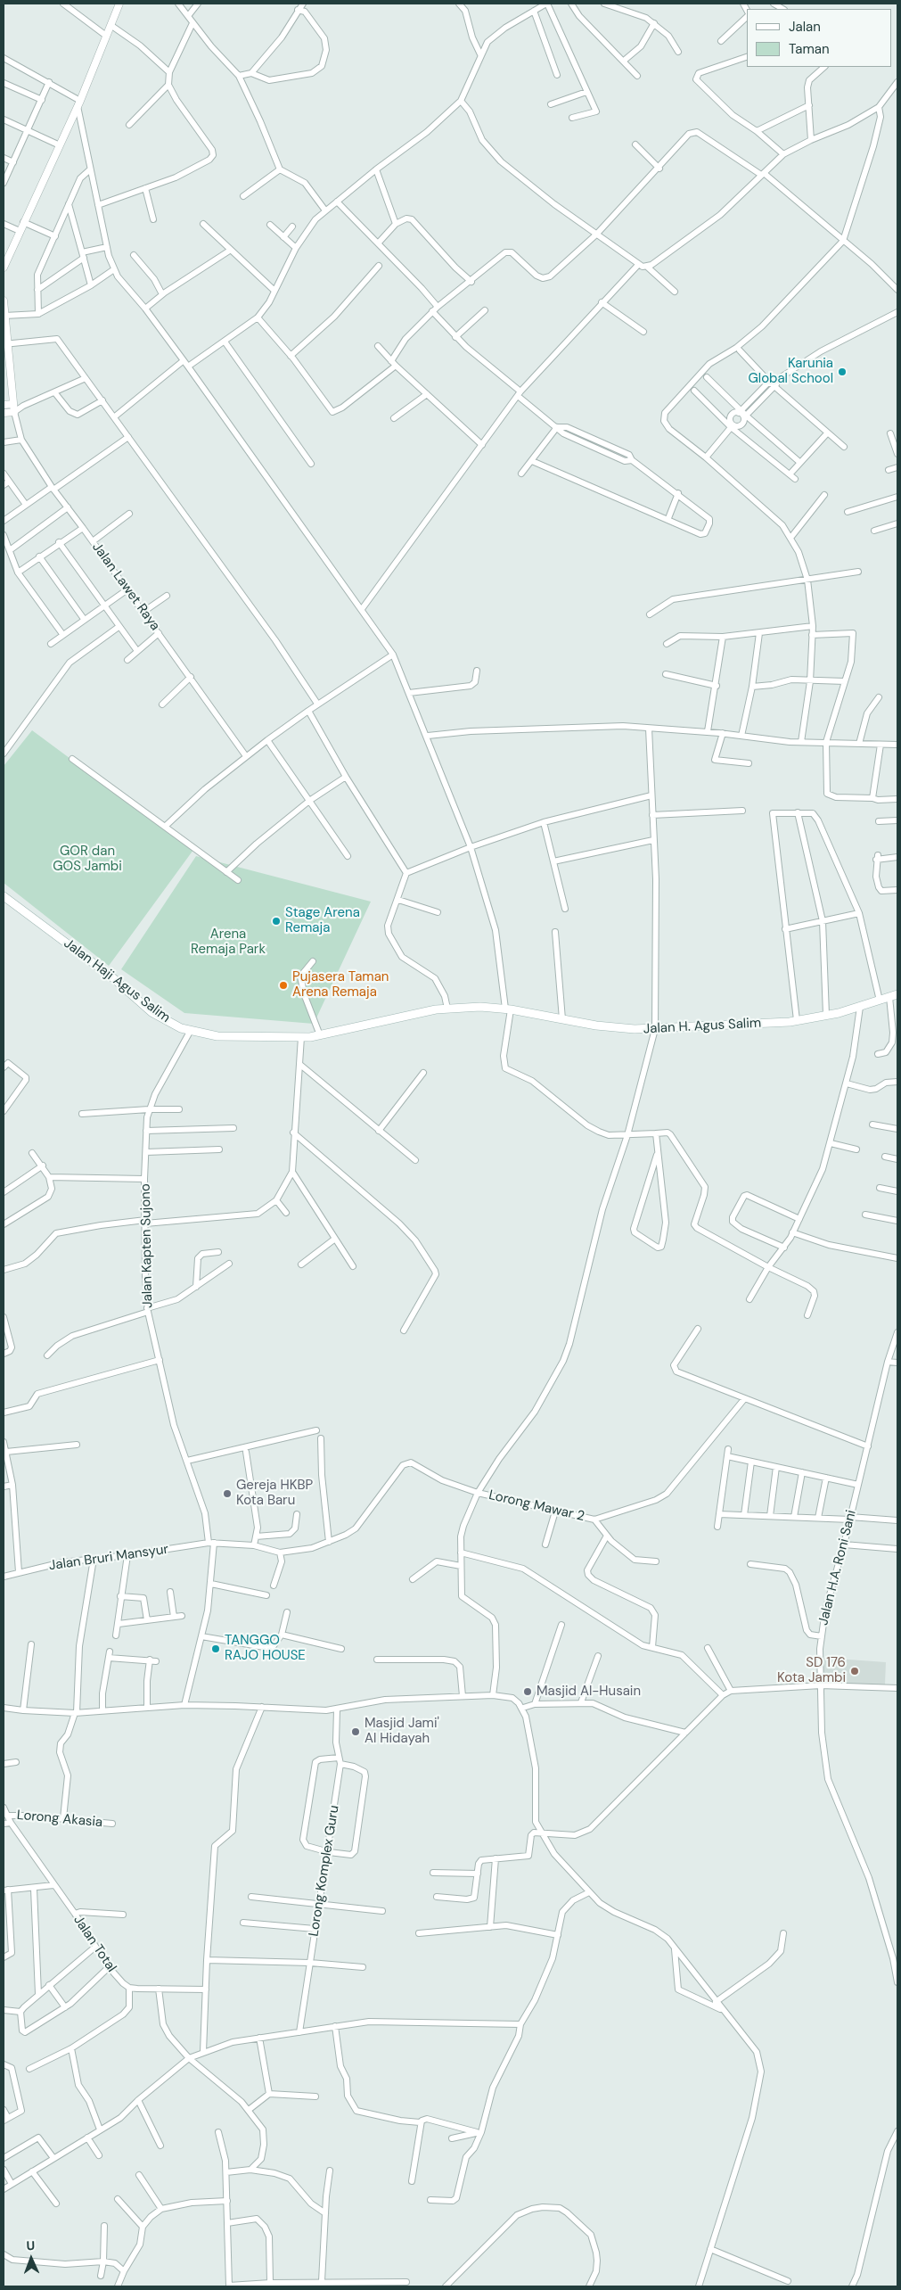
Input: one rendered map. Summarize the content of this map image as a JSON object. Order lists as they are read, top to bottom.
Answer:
{
  "streets": {
    "main road": ["Jalan Haji Agus Salim", "Jalan H. Agus Salim"],
    "street": [
      "Jalan Lawet Raya",
      "Jalan Kapten Sujono",
      "Lorong Mawar 2",
      "Jalan Bruri Mansyur",
      "Jalan H.A. Roni Sani",
      "Lorong Akasia",
      "Lorong Komplex Guru",
      "Jalan Total"
    ]
  },
  "crossings": [
    ["Jalan Haji Agus Salim", "Jalan H. Agus Salim"],
    ["Jalan Haji Agus Salim", "Jalan Kapten Sujono"],
    ["Jalan Kapten Sujono", "Jalan Bruri Mansyur"],
    ["Lorong Akasia", "Jalan Total"]
  ],
  "parks": ["GOR dan GOS Jambi", "Arena Remaja Park"],
  "places": [
    "Karunia Global School",
    "Stage Arena Remaja",
    "Pujasera Taman Arena Remaja",
    "Gereja HKBP Kota Baru",
    "TANGGO RAJO HOUSE",
    "SD 176 Kota Jambi",
    "Masjid Al-Husain",
    "Masjid Jami' Al Hidayah"
  ],
  "legend": ["Jalan", "Taman"],
  "north": "top"
}
